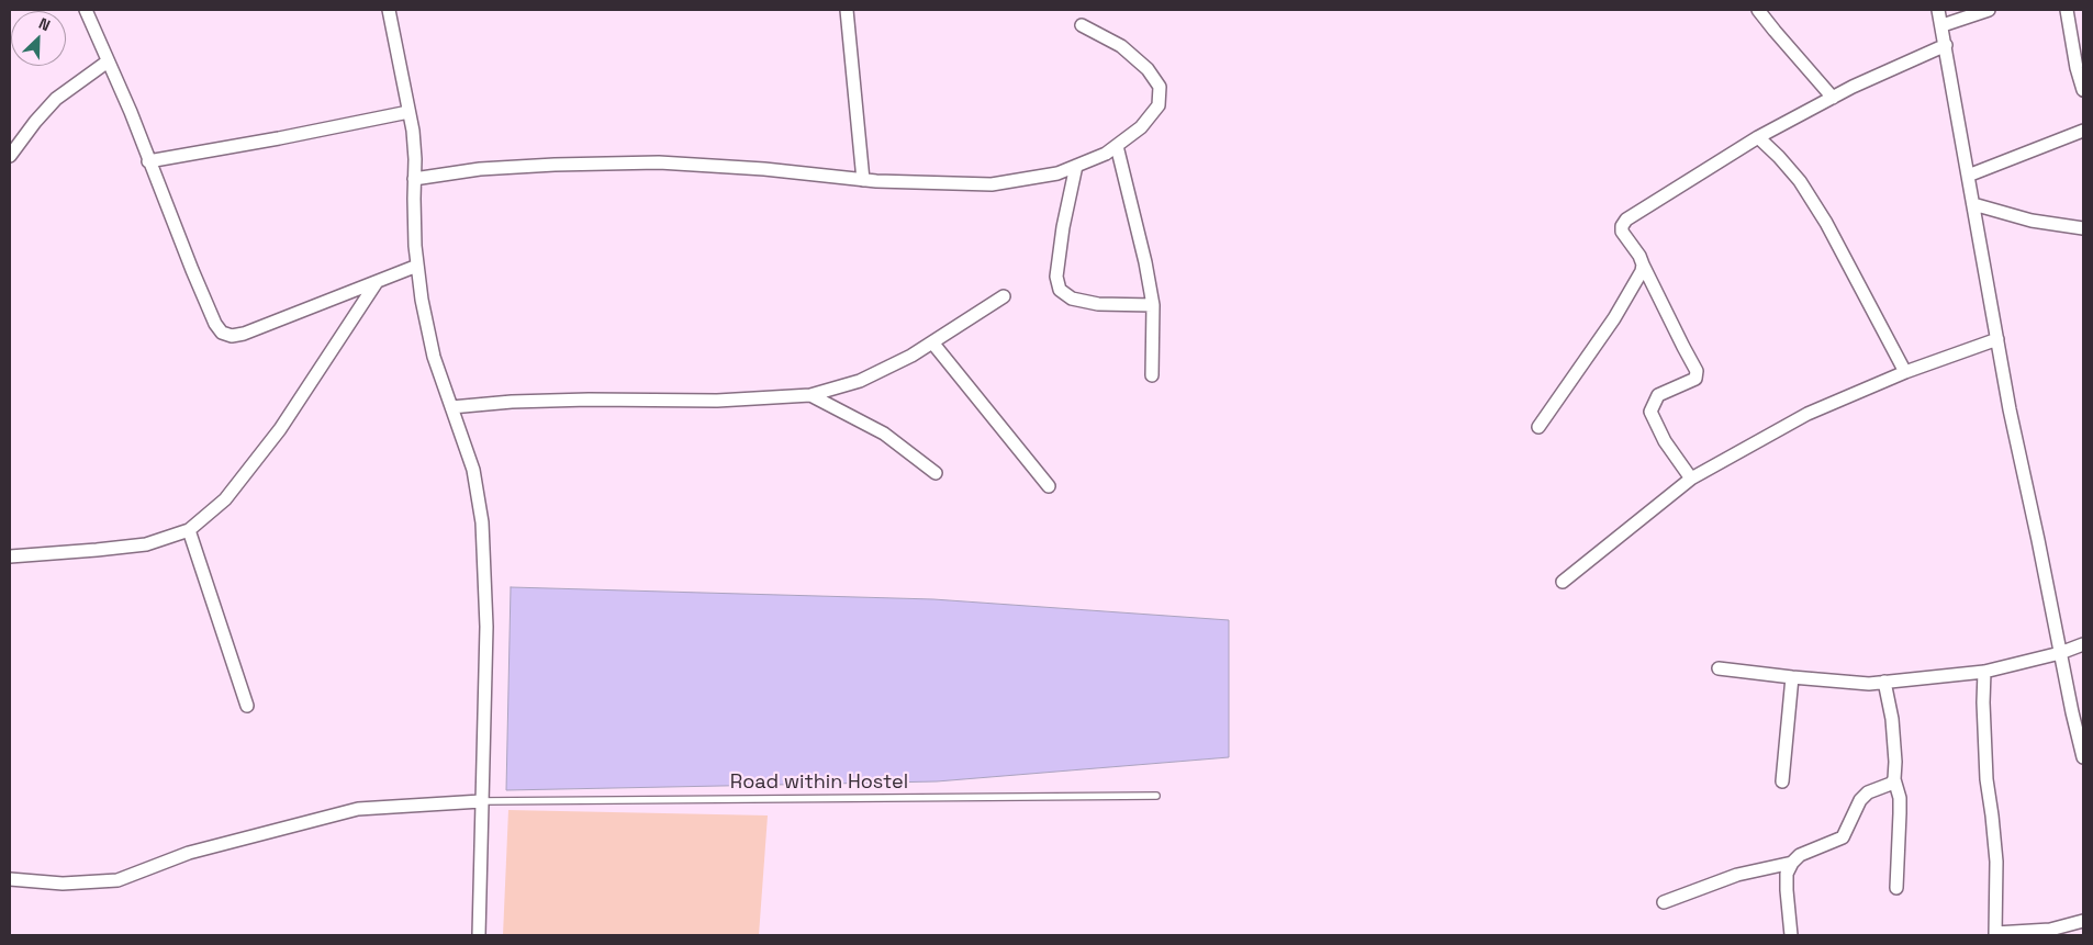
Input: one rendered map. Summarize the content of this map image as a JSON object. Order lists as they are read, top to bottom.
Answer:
{
  "streets": {
    "lane": ["Road within Hostel"]
  },
  "north": "top right"
}
